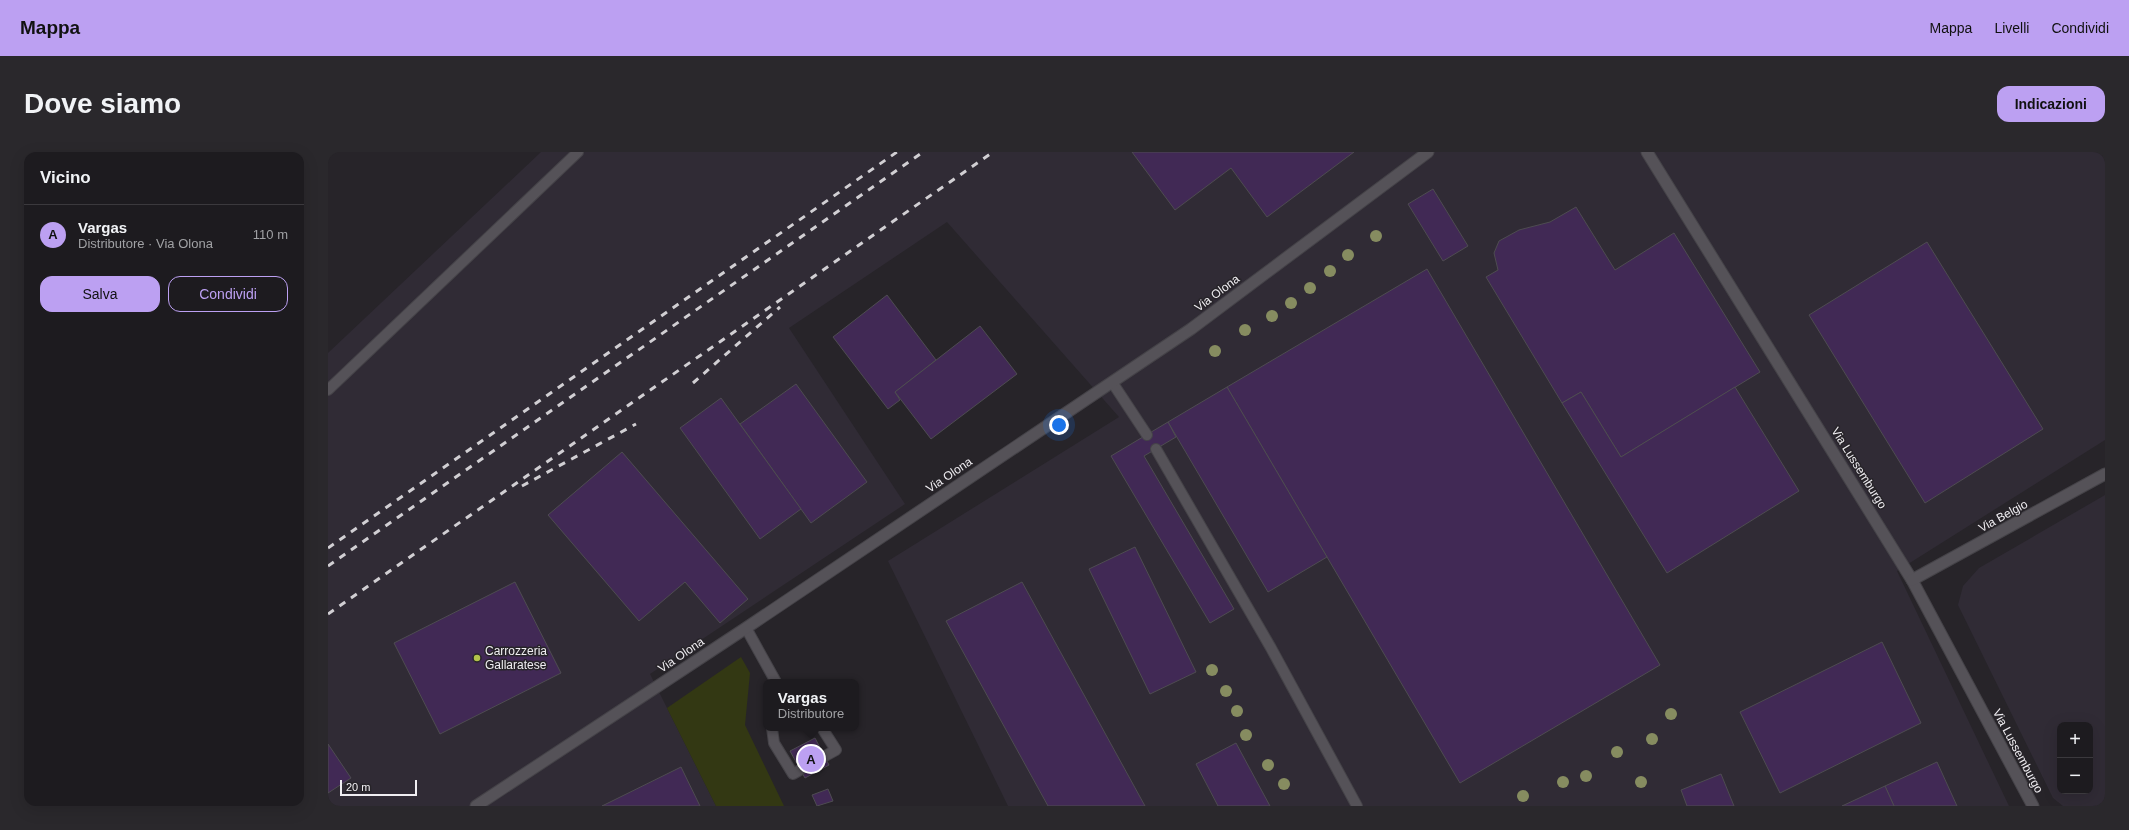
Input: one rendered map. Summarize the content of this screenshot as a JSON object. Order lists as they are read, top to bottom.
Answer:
{
  "streets": {
    "street": ["Via Olona", "Via Lussemburgo", "Via Belgio"]
  },
  "crossings": [
    ["Via Lussemburgo", "Via Belgio"]
  ],
  "places": ["Carrozzeria Gallaratese"],
  "scale_bar": "20 m",
  "page": {
    "header": "Mappa",
    "nav": ["Mappa", "Livelli", "Condividi"],
    "buttons": [
      "Indicazioni",
      ["Salva", "Condividi"]
    ],
    "title": "Dove siamo",
    "heading": "Vicino",
    "list": [
      {
        "mark": "A",
        "name": "Vargas",
        "note": "Distributore · Via Olona",
        "value": "110 m"
      }
    ],
    "popup": ["Vargas", "Distributore"],
    "map_buttons": ["+", "−"],
    "pins": "A",
    "scale": "20 m"
  }
}
